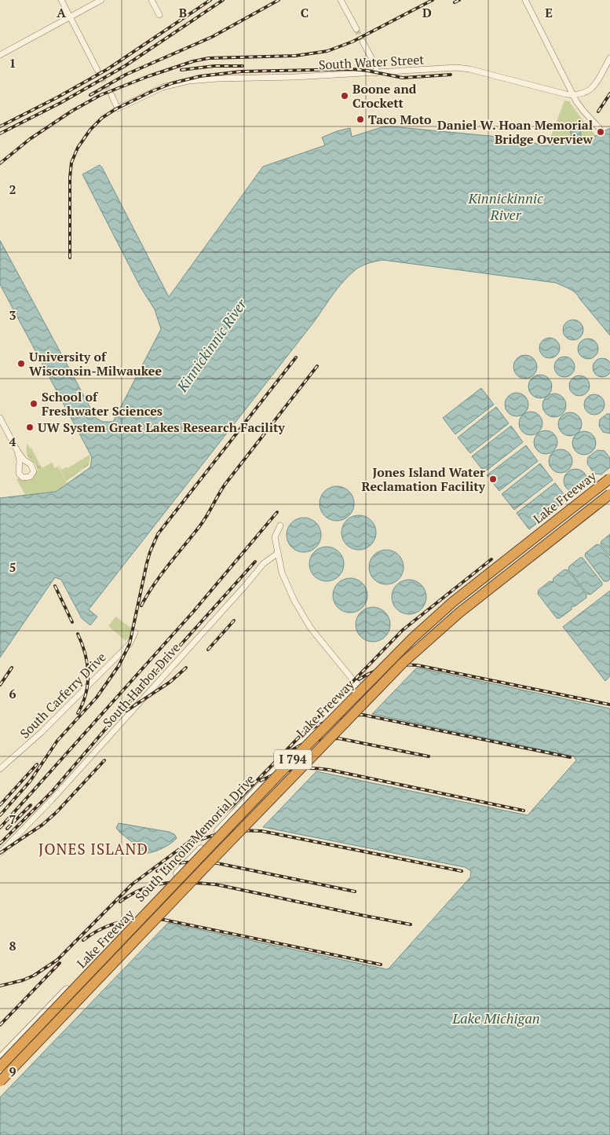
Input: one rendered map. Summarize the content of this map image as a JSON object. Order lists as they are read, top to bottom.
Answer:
{
  "streets": {
    "highway": ["Lake Freeway", "I 794"],
    "street": [
      "South Water Street",
      "South Harbor Drive",
      "South Carferry Drive",
      "South Lincoln Memorial Drive"
    ]
  },
  "districts": ["JONES ISLAND"],
  "water": ["Kinnickinnic River", "Lake Michigan"],
  "places": [
    "Boone and Crockett",
    "Taco Moto",
    "Daniel W. Hoan Memorial Bridge Overview",
    "University of Wisconsin-Milwaukee",
    "School of Freshwater Sciences",
    "UW System Great Lakes Research Facility",
    "Jones Island Water Reclamation Facility"
  ],
  "grid": {
    "columns": [
      "A",
      "B",
      "C",
      "D",
      "E"
    ],
    "rows": [
      "1",
      "2",
      "3",
      "4",
      "5",
      "6",
      "7",
      "8",
      "9"
    ]
  }
}
